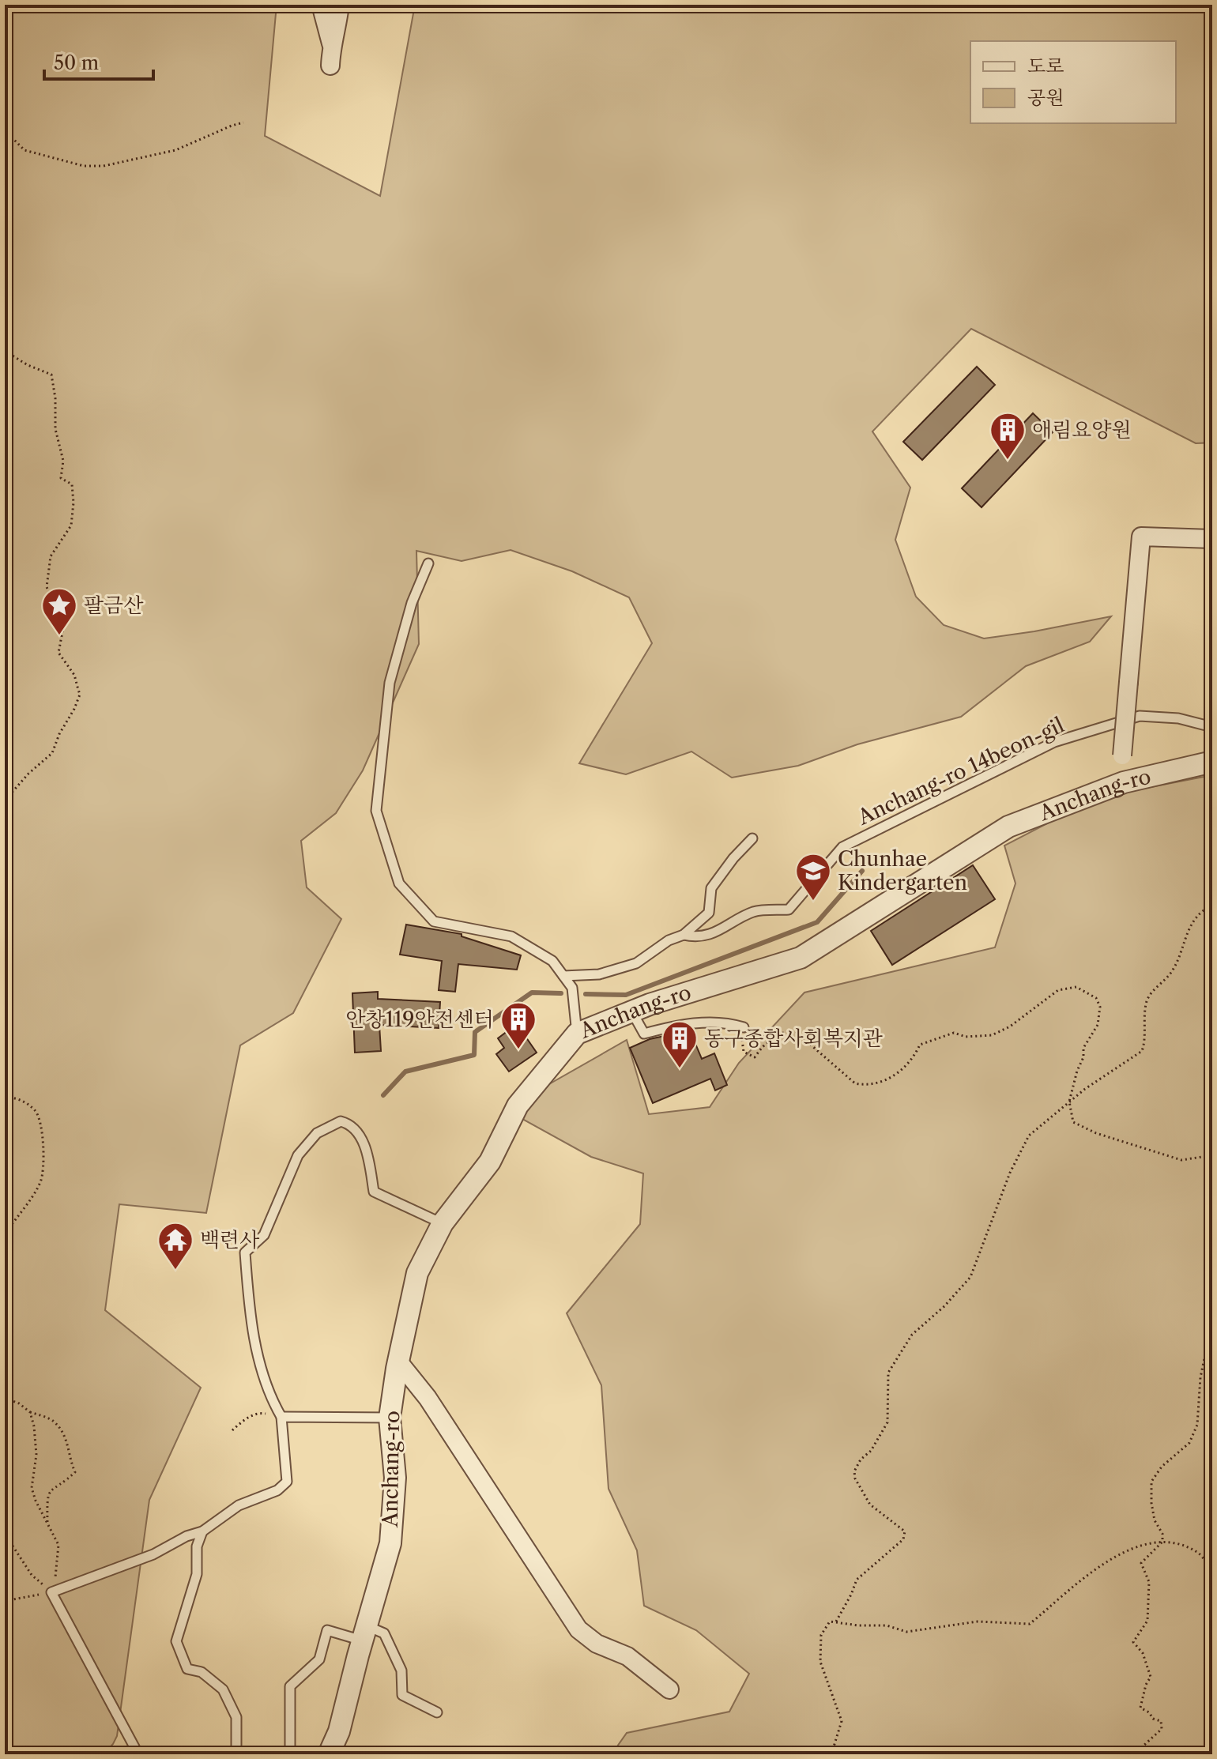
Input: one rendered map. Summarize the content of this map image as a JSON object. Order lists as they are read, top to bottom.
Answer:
{
  "streets": {
    "street": ["Anchang-ro"],
    "lane": ["Anchang-ro 14beon-gil"]
  },
  "places": {
    "building": ["애림요양원", "안창119안전센터", "동구종합사회복지관"],
    "place": ["팔금산"],
    "school or university": ["Chunhae Kindergarten"],
    "temple": ["백련사"]
  },
  "legend": ["도로", "공원"],
  "scale_bar": "50 m"
}
